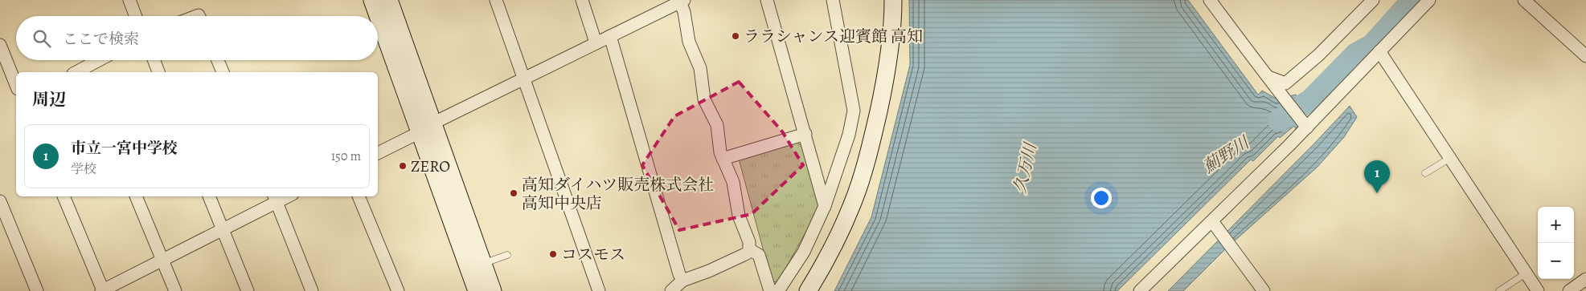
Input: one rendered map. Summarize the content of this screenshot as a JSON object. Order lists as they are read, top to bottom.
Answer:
{
  "water": ["薊野川", "久万川"],
  "places": [
    "ララシャンス迎賓館 高知",
    "ZERO",
    "高知ダイハツ販売株式会社 高知中央店",
    "コスモス"
  ],
  "page": {
    "search": "ここで検索",
    "heading": "周辺",
    "list": [
      {
        "mark": "1",
        "name": "市立一宮中学校",
        "note": "学校",
        "value": "150 m"
      }
    ],
    "pins": "1",
    "map_buttons": ["+", "−"]
  }
}
